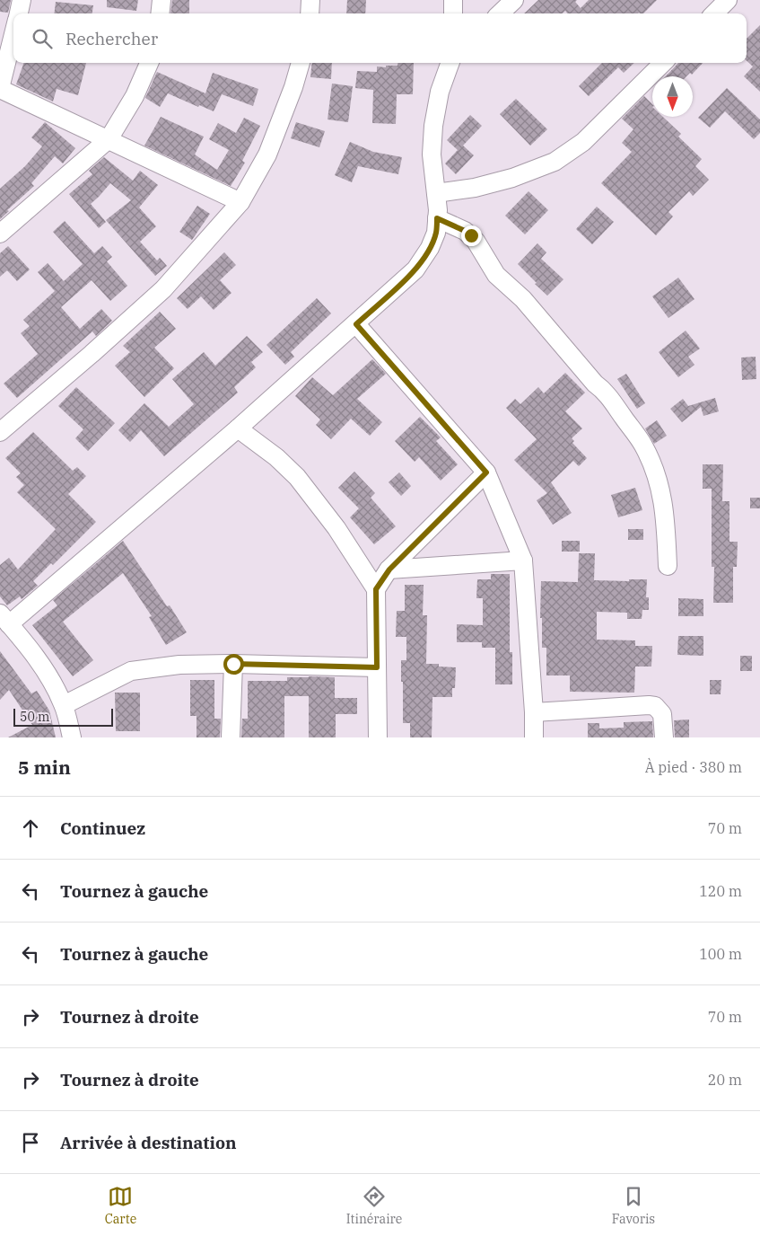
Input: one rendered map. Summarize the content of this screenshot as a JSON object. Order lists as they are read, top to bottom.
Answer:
{
  "scale_bar": "50 m",
  "north": "bottom",
  "page": {
    "search": "Rechercher",
    "scale": "50 m",
    "heading": ["5 min", "À pied · 380 m"],
    "list": [
      ["Continuez", "70 m"],
      ["Tournez à gauche", "120 m"],
      ["Tournez à gauche", "100 m"],
      ["Tournez à droite", "70 m"],
      ["Tournez à droite", "20 m"],
      "Arrivée à destination"
    ],
    "nav": ["Carte", "Itinéraire", "Favoris"]
  }
}
